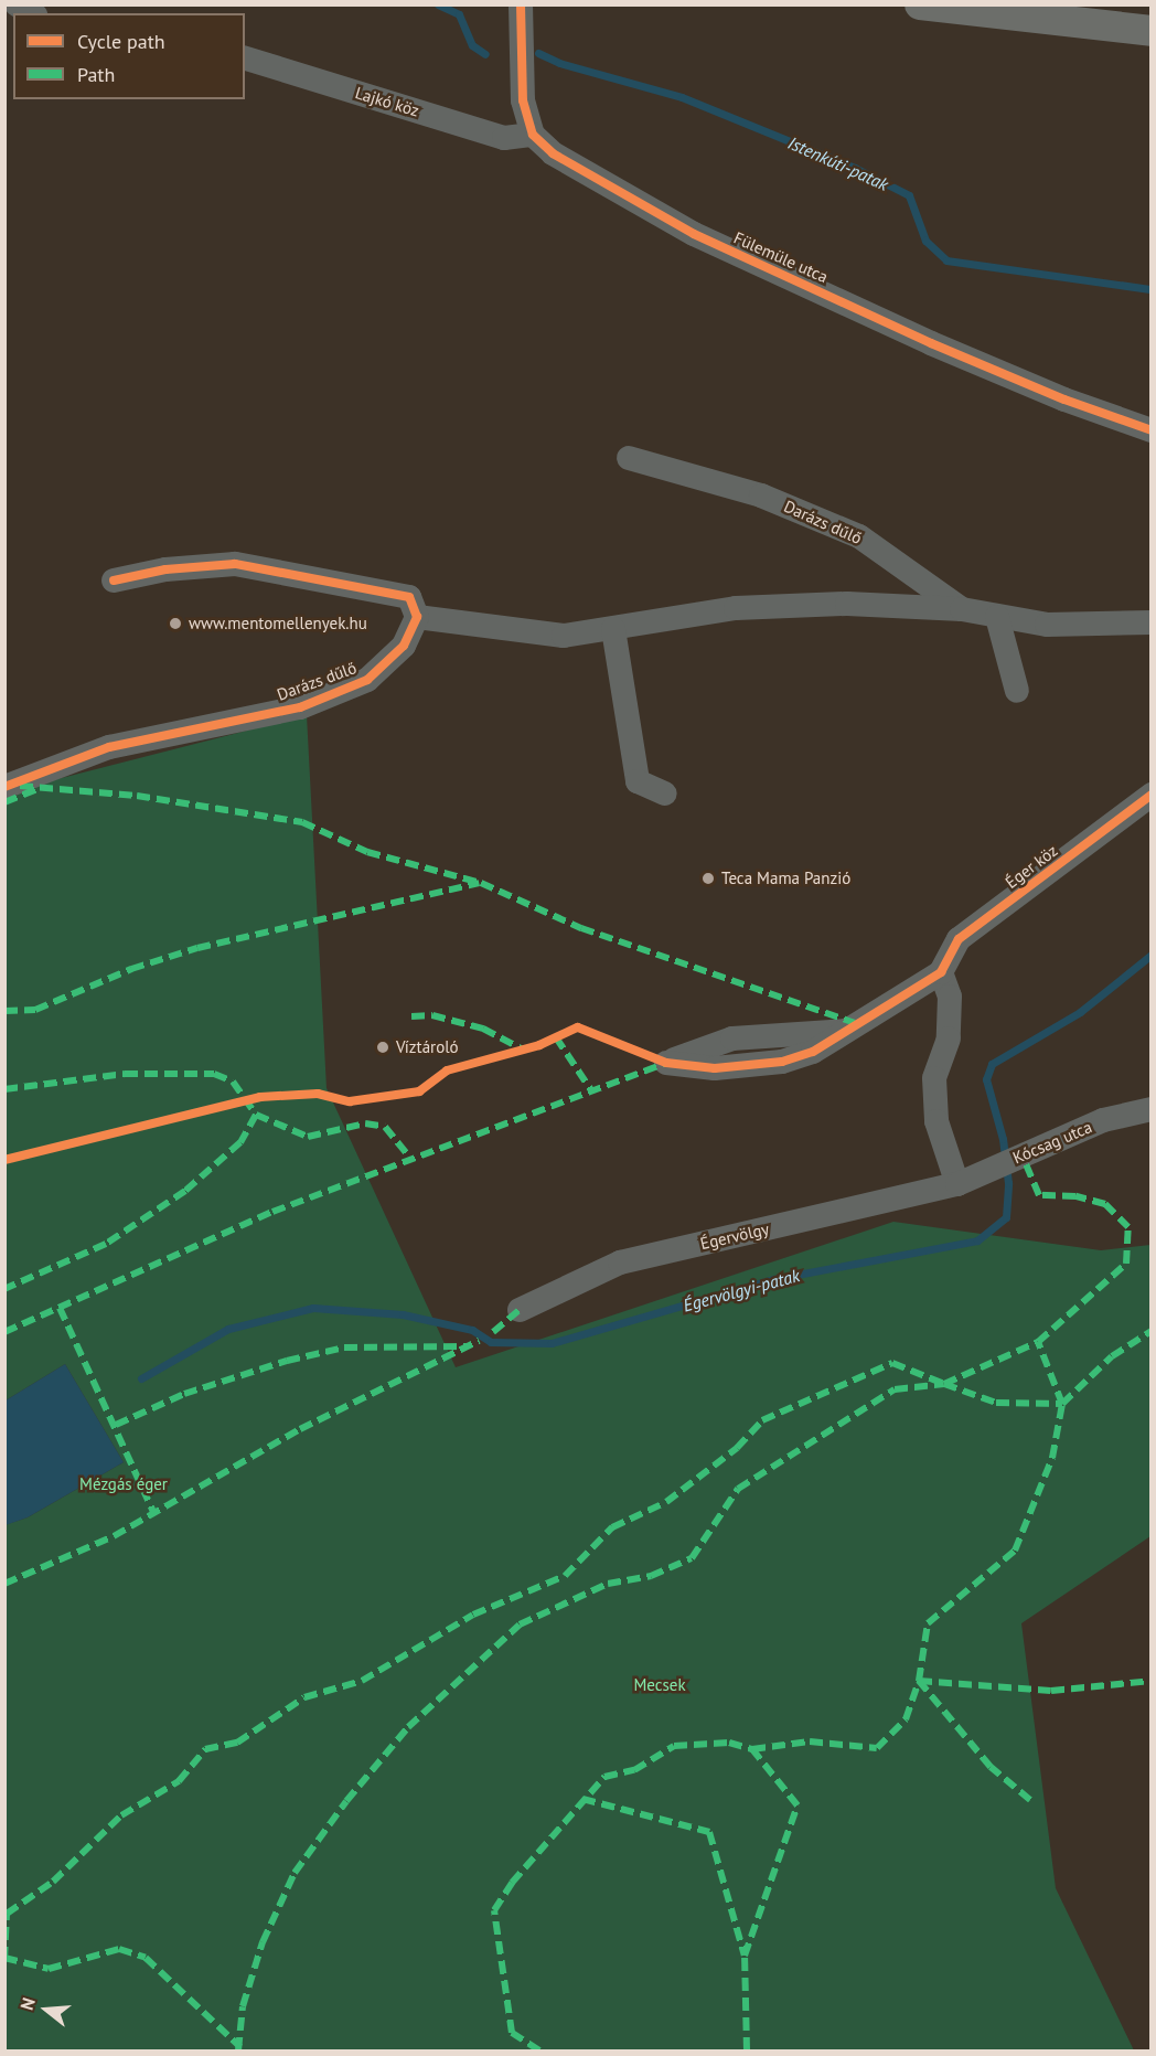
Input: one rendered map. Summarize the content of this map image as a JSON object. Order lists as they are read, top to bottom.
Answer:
{
  "streets": {
    "street": [
      "Lajkó köz",
      "Fülemüle utca",
      "Darázs dűlő",
      "Éger köz",
      "Kócsag utca",
      "Égervölgy"
    ]
  },
  "crossings": [
    ["Lajkó köz", "Fülemüle utca"],
    ["Kócsag utca", "Égervölgy"]
  ],
  "water": ["Istenkúti-patak", "Égervölgyi-patak"],
  "parks": ["Mézgás éger", "Mecsek"],
  "places": ["www.mentomellenyek.hu", "Teca Mama Panzió", "Víztároló"],
  "legend": ["Cycle path", "Path"],
  "north": "left"
}
